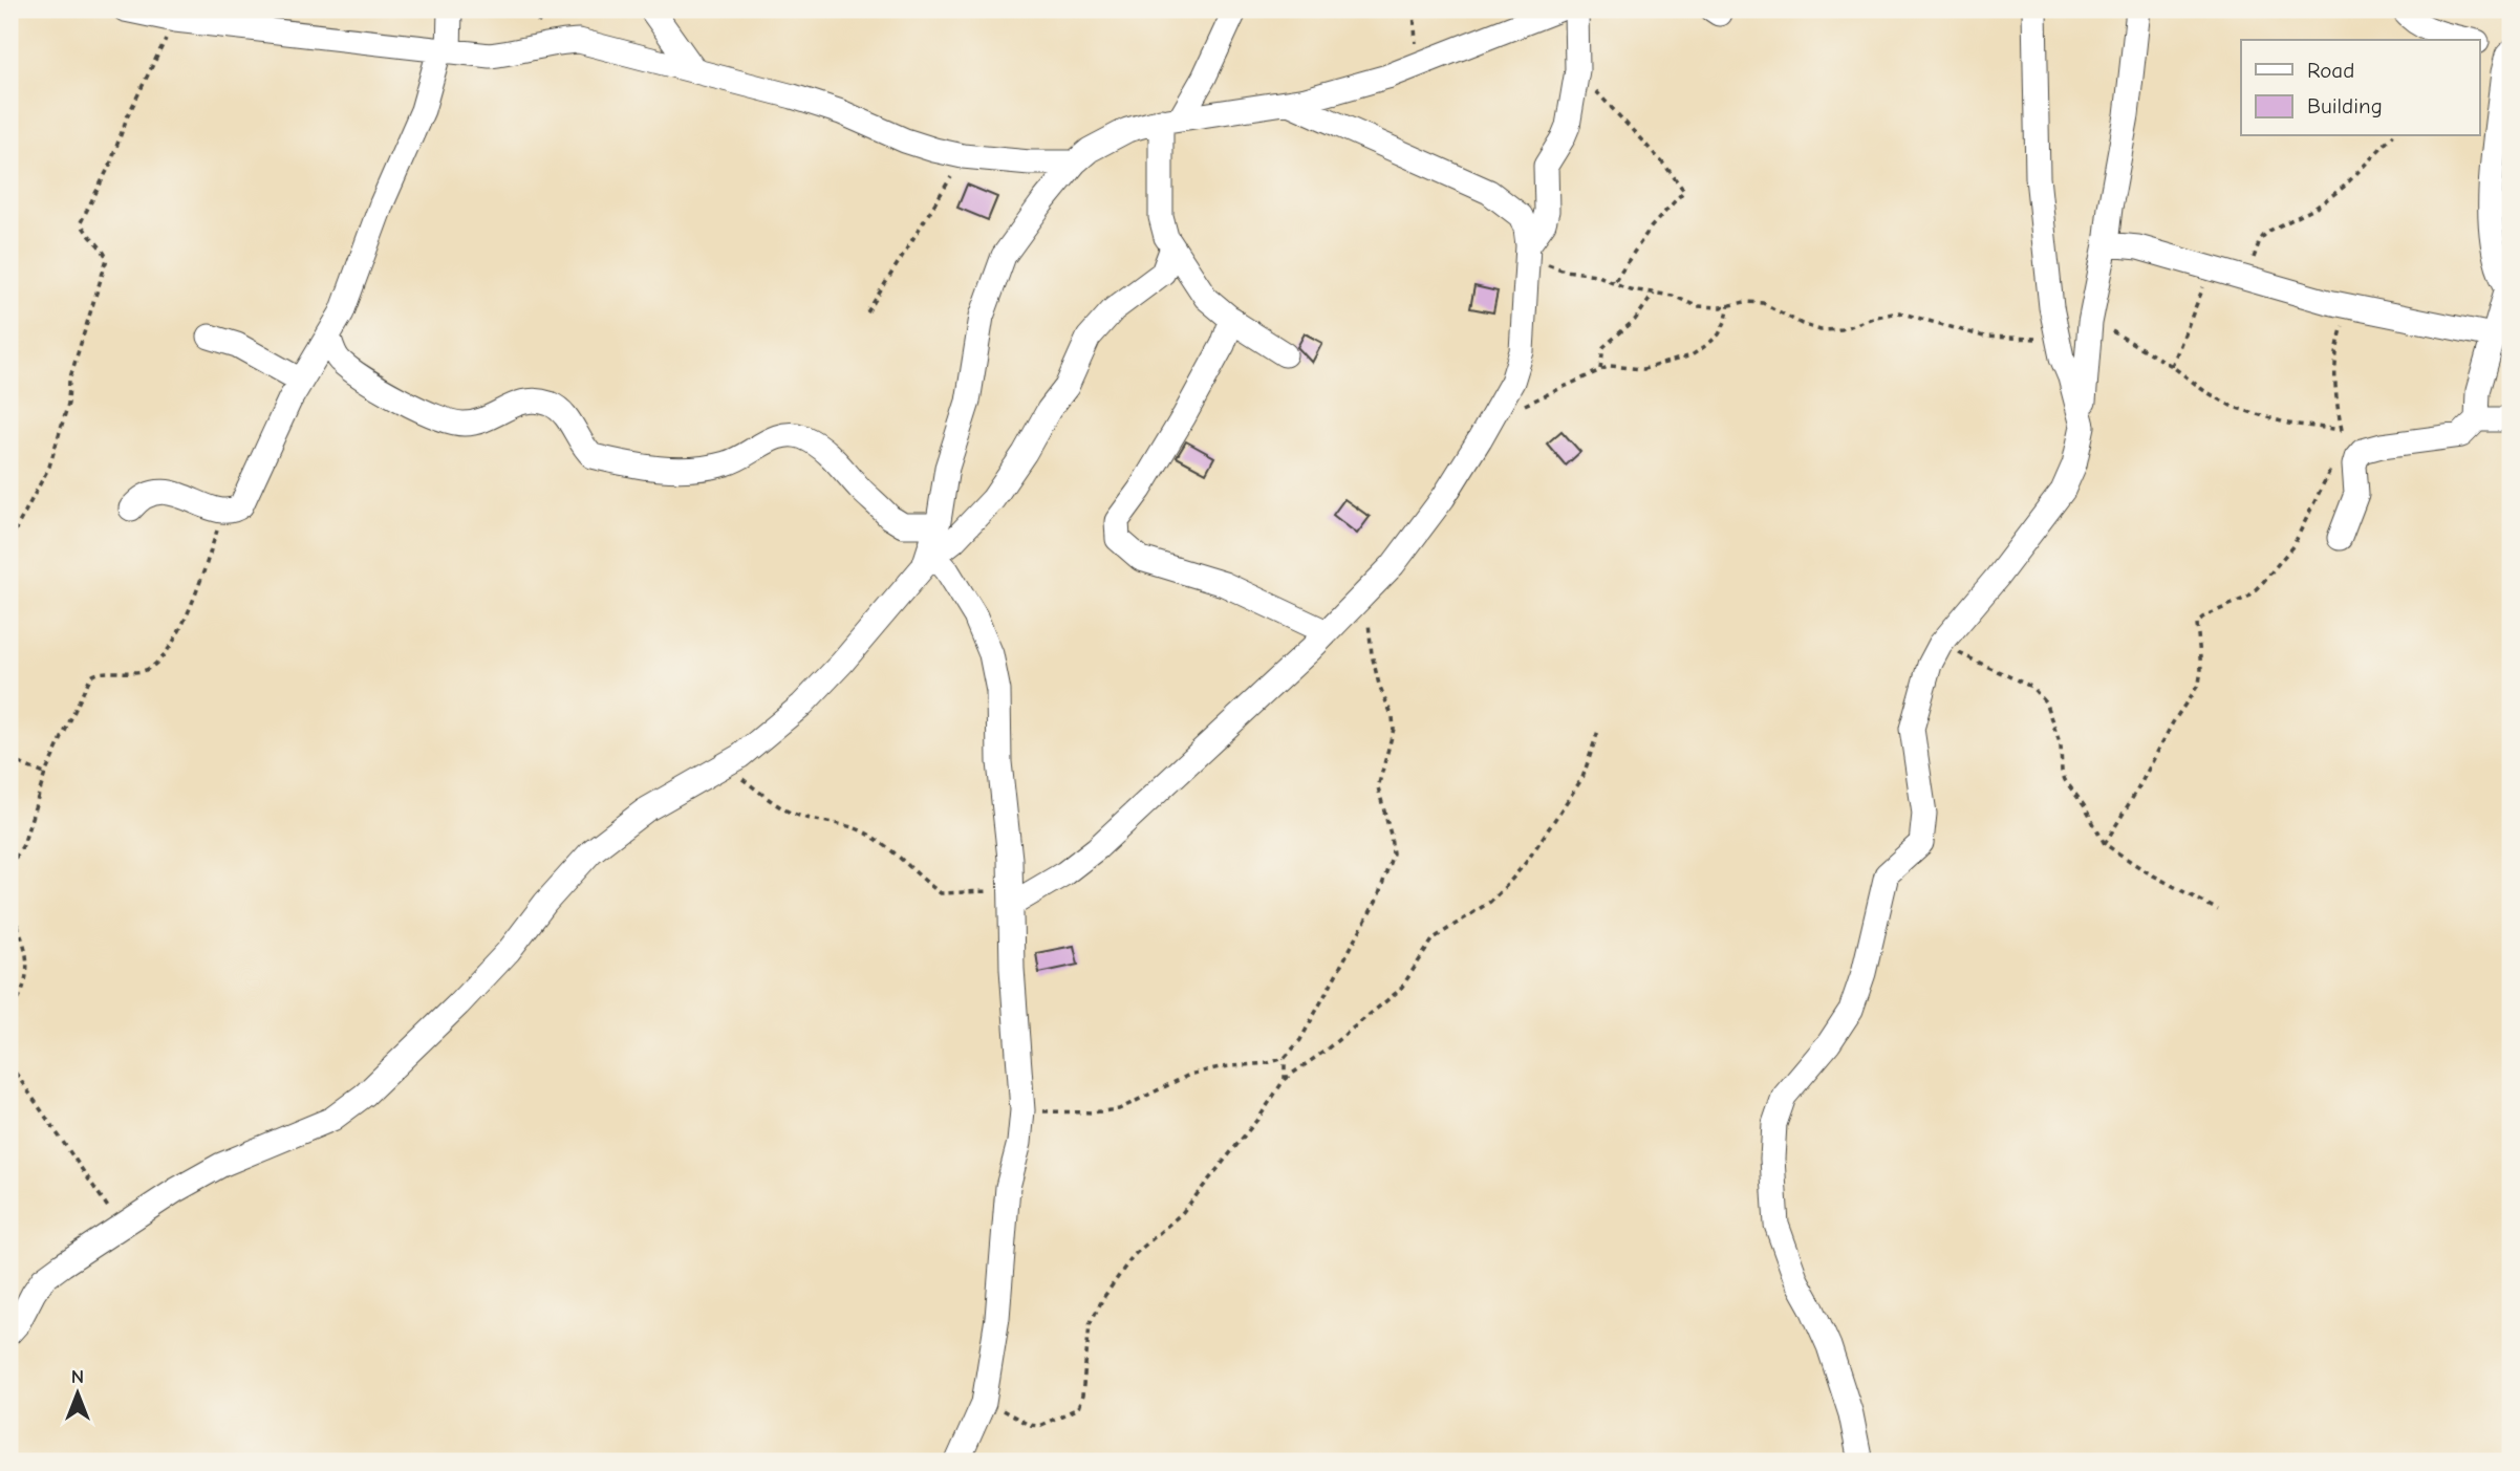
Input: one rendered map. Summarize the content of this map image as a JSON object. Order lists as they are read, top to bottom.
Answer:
{
  "legend": ["Road", "Building"],
  "north": "top"
}
